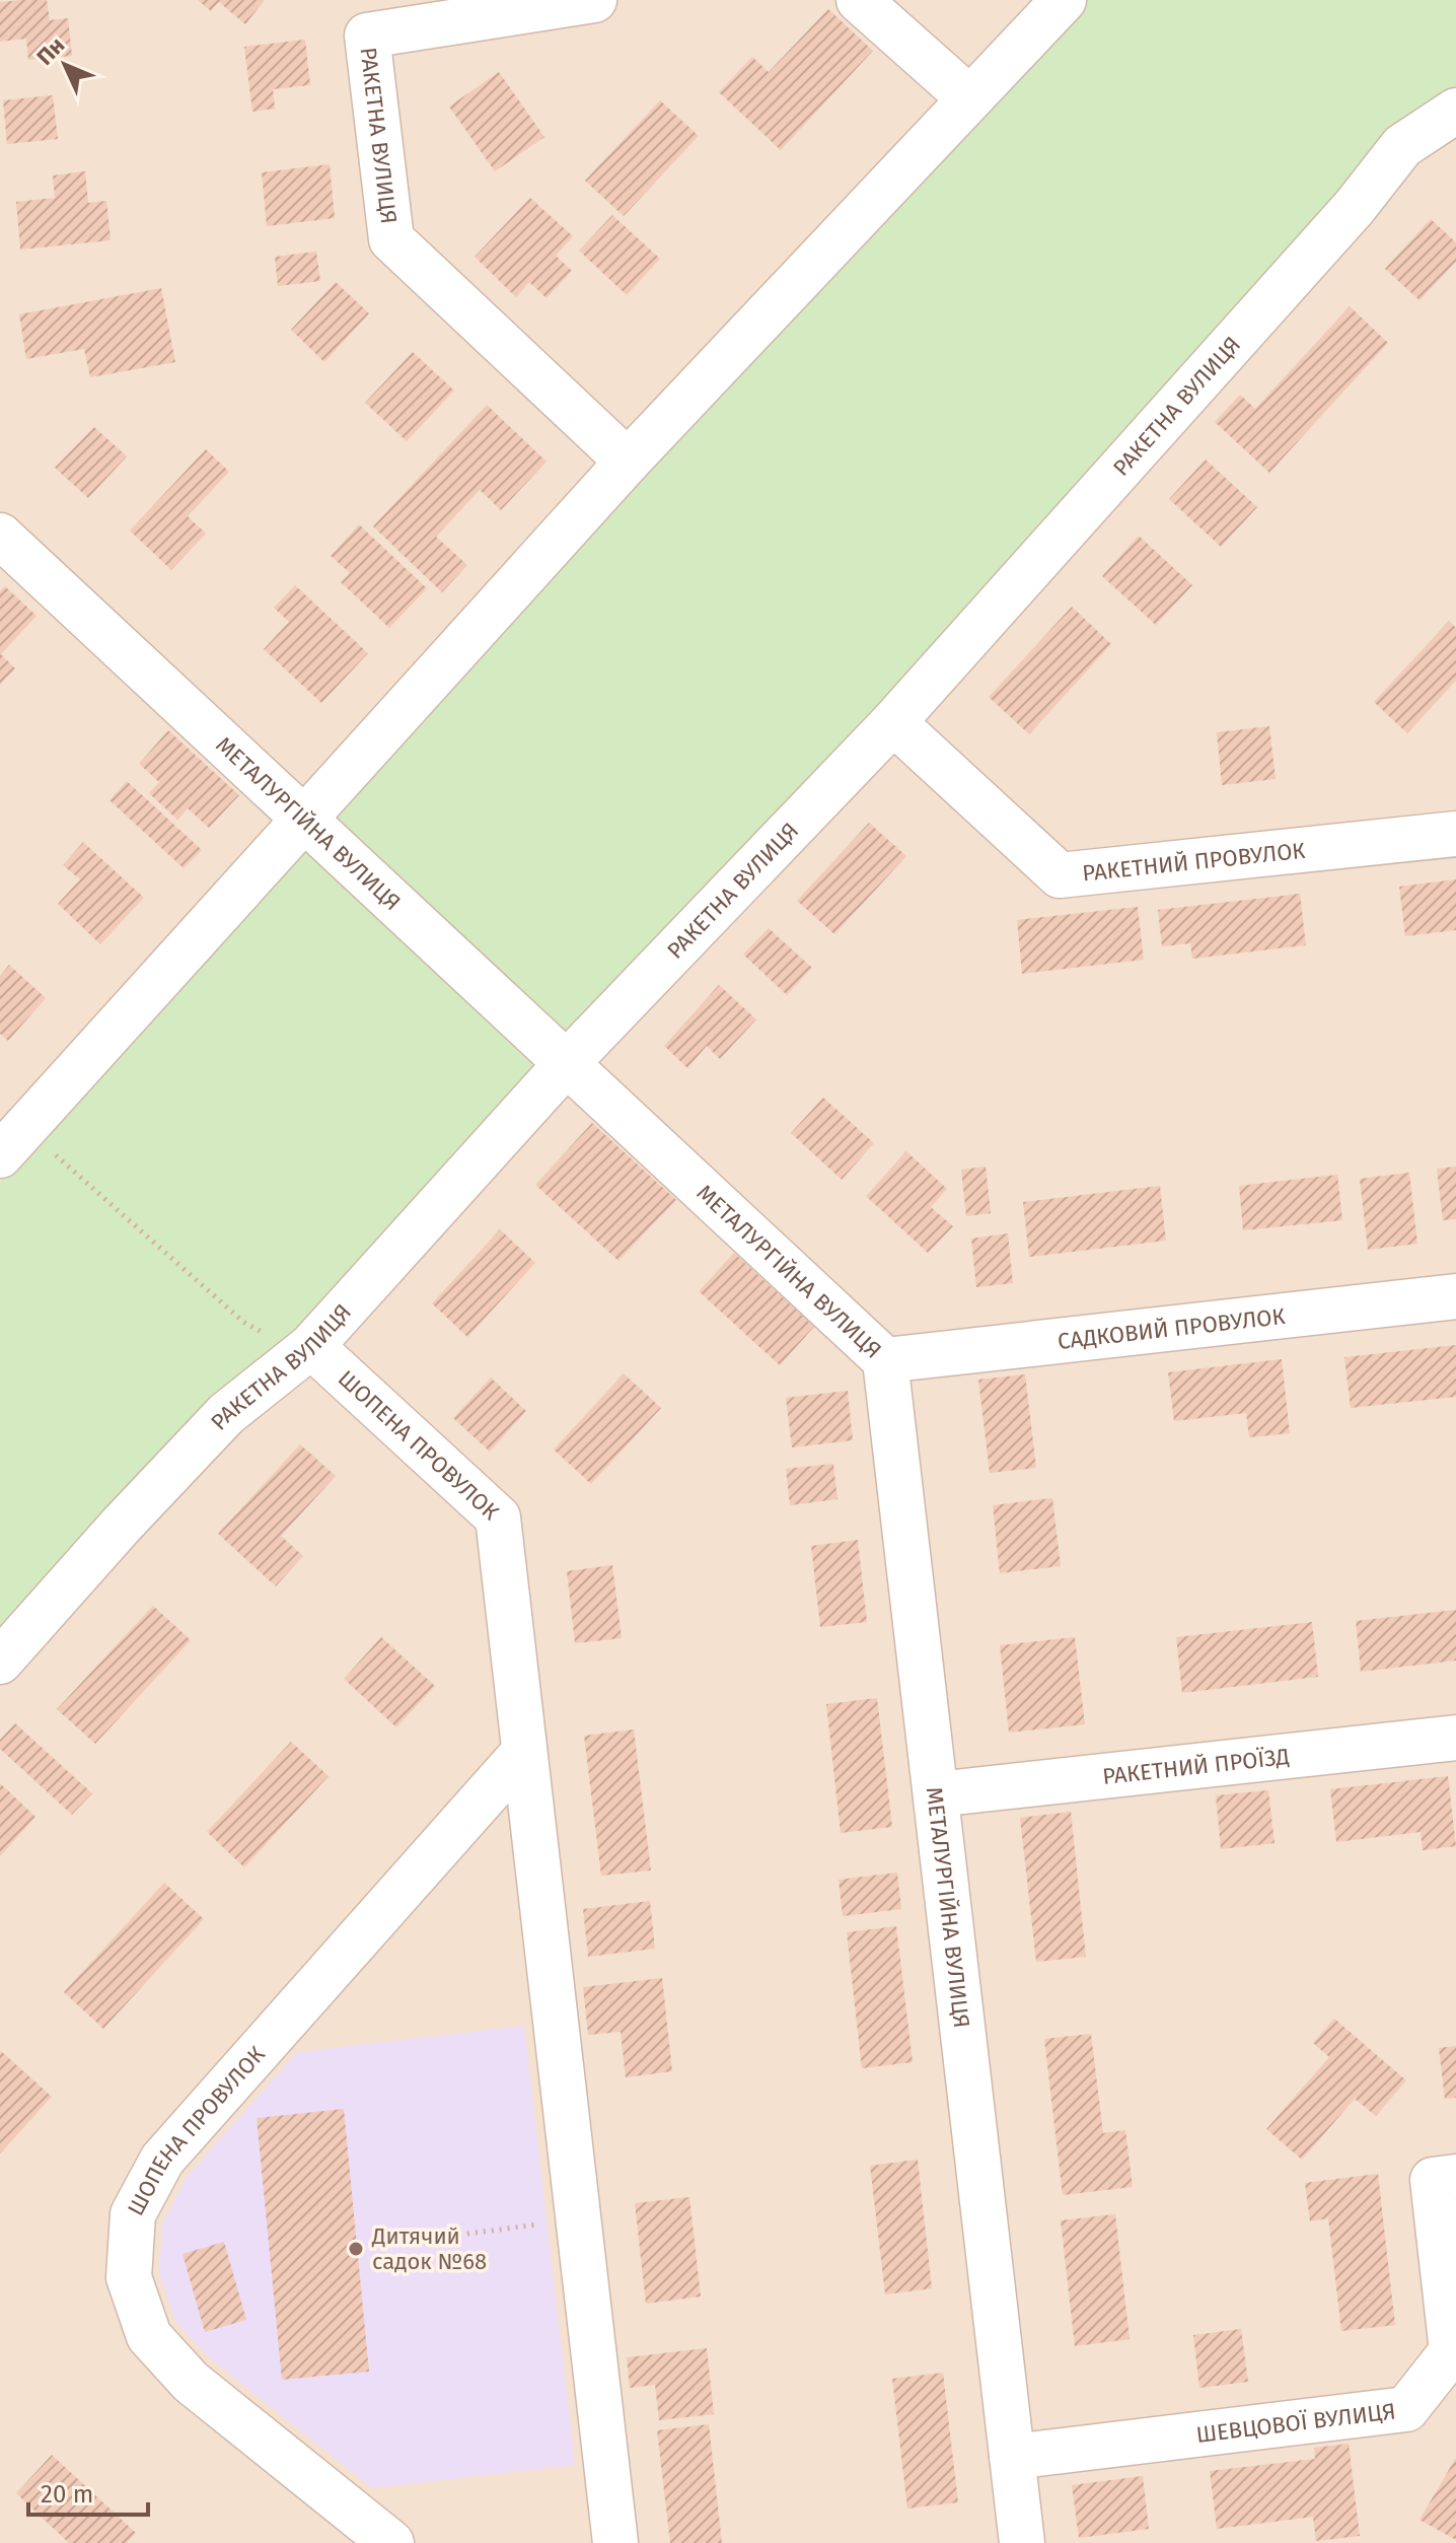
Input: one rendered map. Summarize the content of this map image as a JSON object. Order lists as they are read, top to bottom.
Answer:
{
  "streets": {
    "street": [
      "РАКЕТНА ВУЛИЦЯ",
      "МЕТАЛУРГІЙНА ВУЛИЦЯ",
      "РАКЕТНИЙ ПРОВУЛОК",
      "САДКОВИЙ ПРОВУЛОК",
      "ШОПЕНА ПРОВУЛОК",
      "РАКЕТНИЙ ПРОЇЗД",
      "ШЕВЦОВОЇ ВУЛИЦЯ"
    ]
  },
  "crossings": [
    ["РАКЕТНА ВУЛИЦЯ", "МЕТАЛУРГІЙНА ВУЛИЦЯ"],
    ["РАКЕТНА ВУЛИЦЯ", "РАКЕТНИЙ ПРОВУЛОК"],
    ["РАКЕТНА ВУЛИЦЯ", "ШОПЕНА ПРОВУЛОК"],
    ["МЕТАЛУРГІЙНА ВУЛИЦЯ", "САДКОВИЙ ПРОВУЛОК"],
    ["МЕТАЛУРГІЙНА ВУЛИЦЯ", "РАКЕТНИЙ ПРОЇЗД"],
    ["МЕТАЛУРГІЙНА ВУЛИЦЯ", "ШЕВЦОВОЇ ВУЛИЦЯ"]
  ],
  "places": ["Дитячий садок №68"],
  "scale_bar": "20 m",
  "north": "top left"
}
